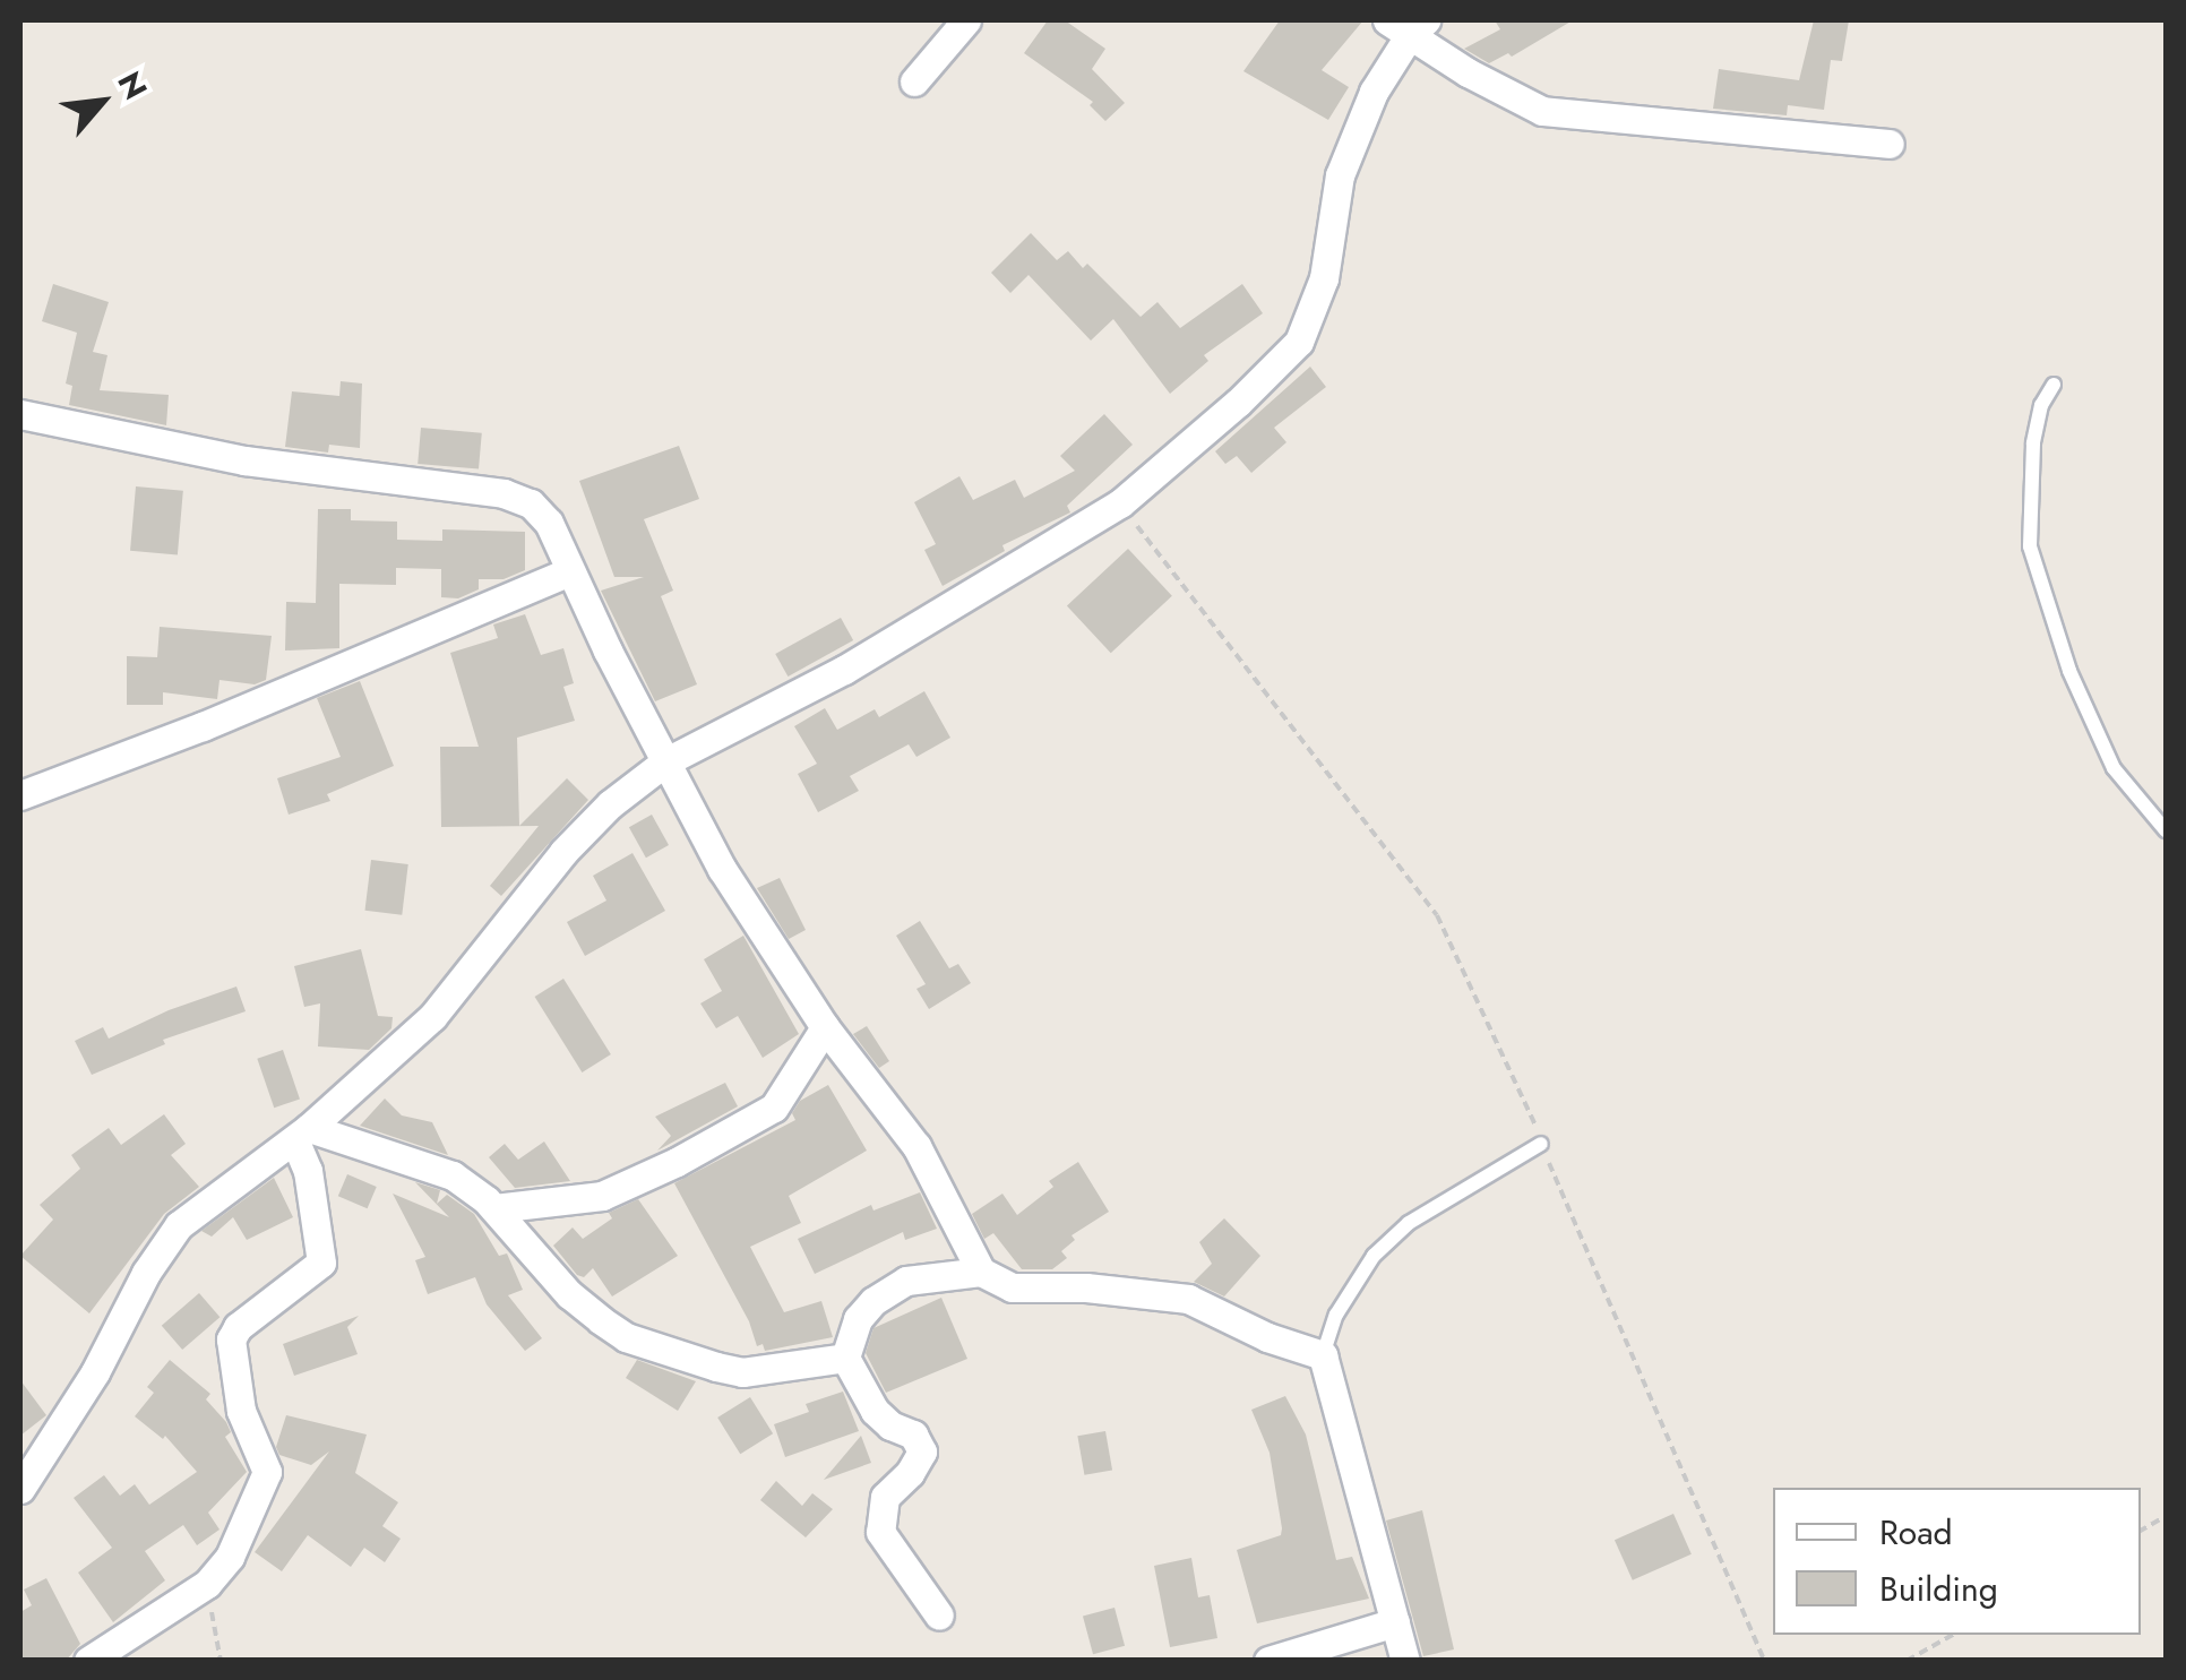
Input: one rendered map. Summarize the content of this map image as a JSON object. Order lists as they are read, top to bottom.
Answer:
{
  "legend": ["Road", "Building"],
  "north": "top right"
}
